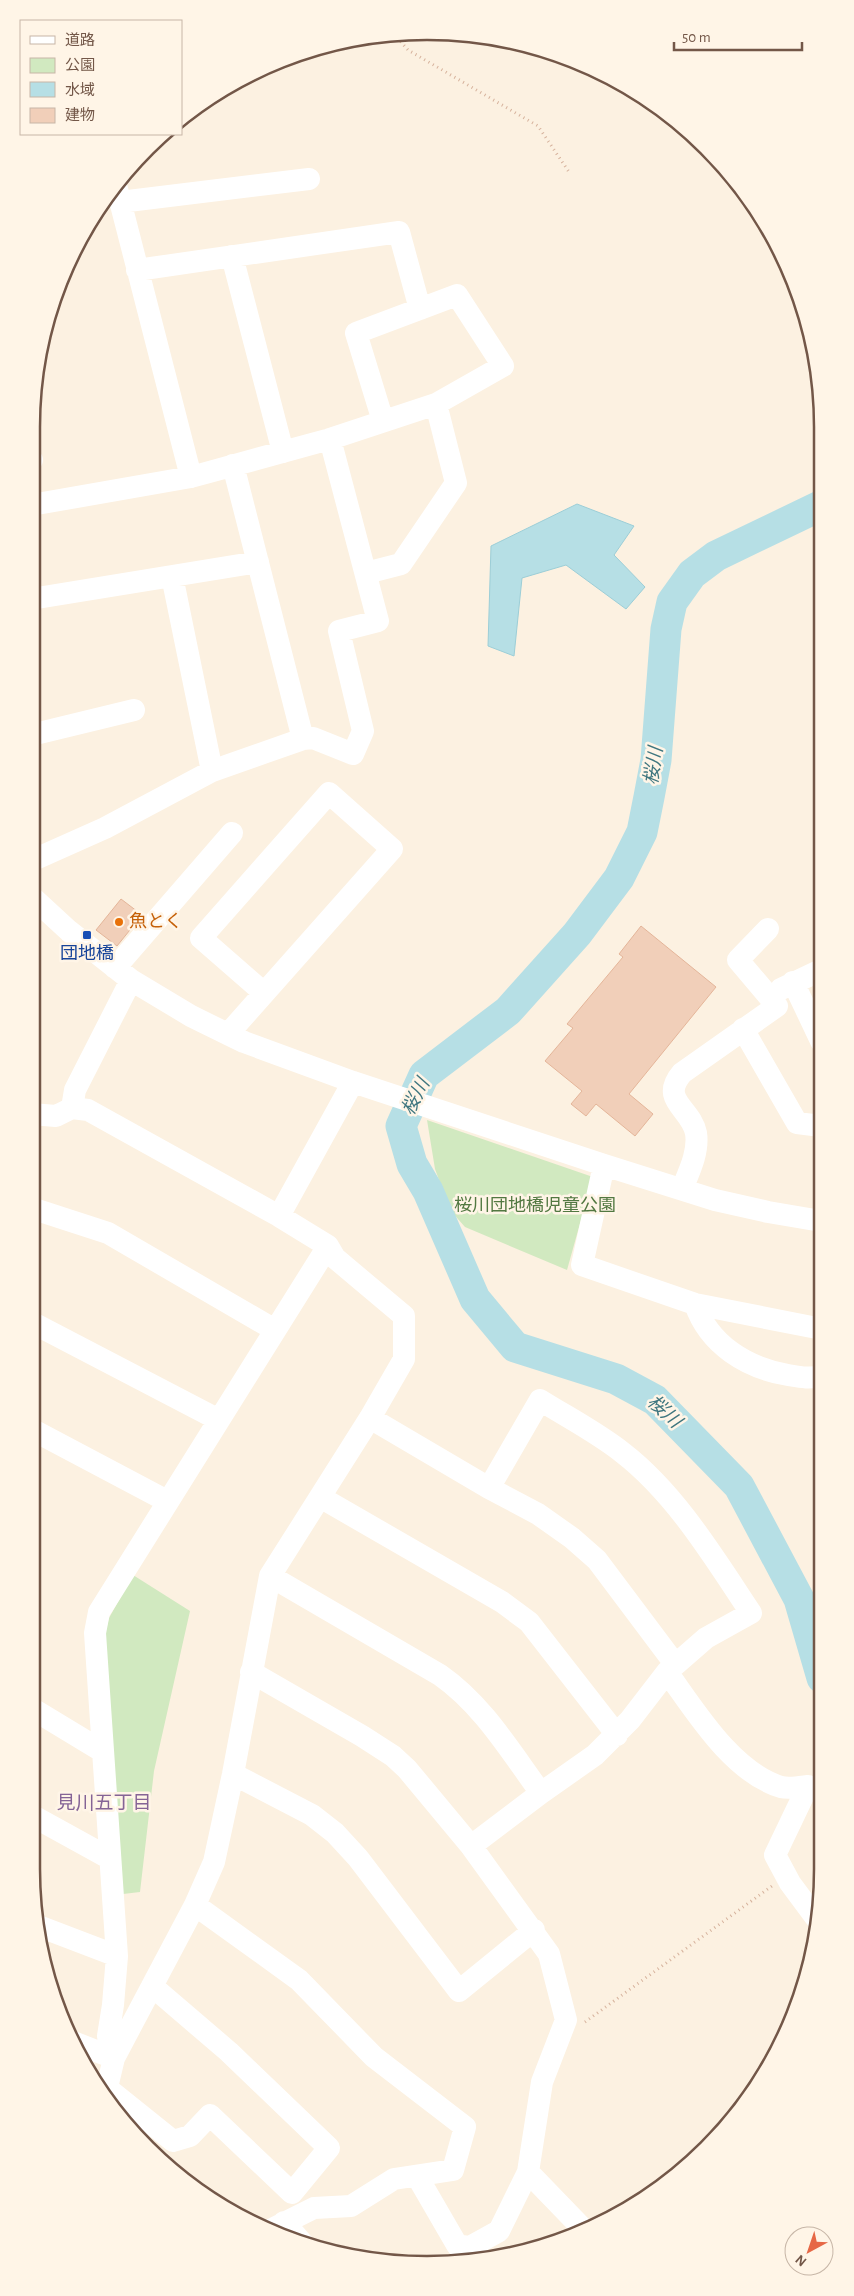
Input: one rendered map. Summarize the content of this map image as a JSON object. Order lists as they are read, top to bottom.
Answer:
{
  "districts": ["見川五丁目"],
  "water": ["桜川"],
  "parks": ["桜川団地橋児童公園"],
  "places": {
    "other": ["魚とく"],
    "transit": ["団地橋"]
  },
  "legend": [
    "道路",
    "公園",
    "水域",
    "建物"
  ],
  "scale_bar": "50 m",
  "north": "bottom left"
}
